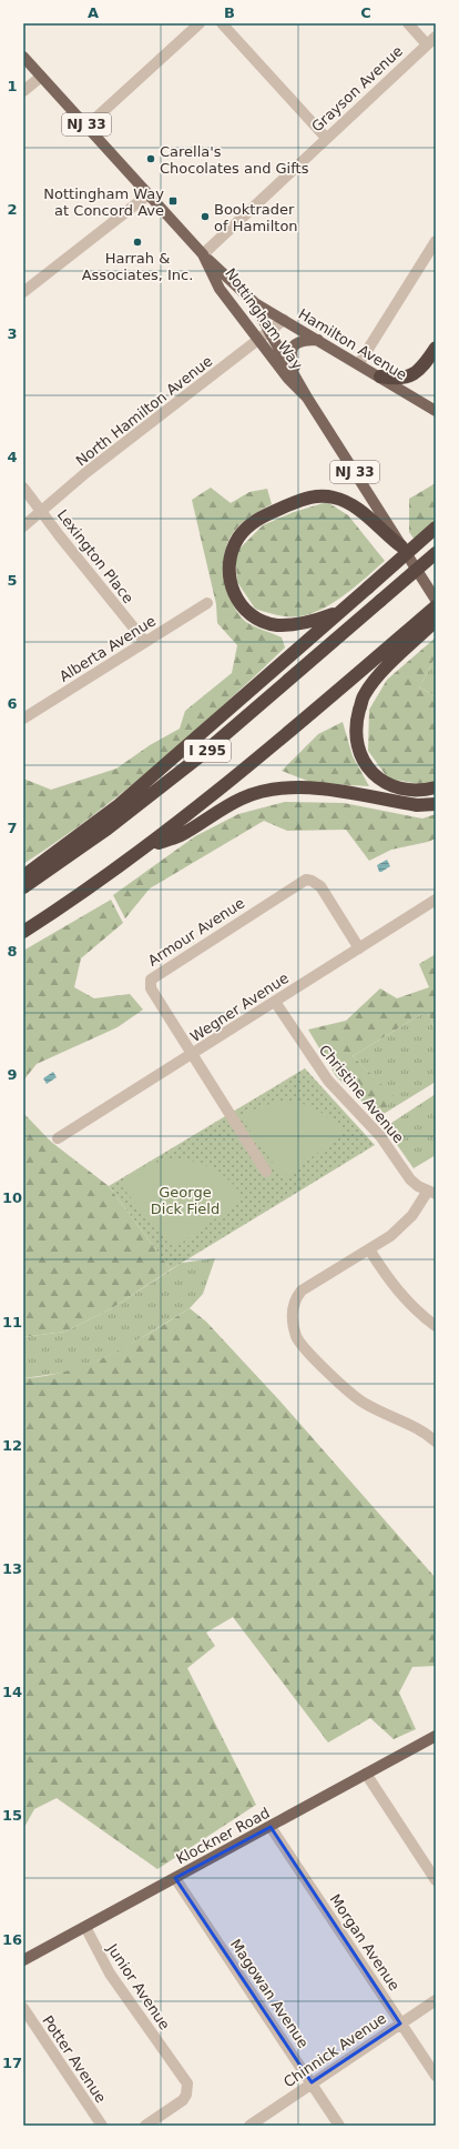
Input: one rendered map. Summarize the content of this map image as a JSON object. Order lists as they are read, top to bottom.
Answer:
{
  "streets": {
    "highway": ["I 295"],
    "main road": [
      "NJ 33",
      "Nottingham Way",
      "Hamilton Avenue",
      "Klockner Road"
    ],
    "street": [
      "Grayson Avenue",
      "North Hamilton Avenue",
      "Lexington Place",
      "Alberta Avenue",
      "Armour Avenue",
      "Wegner Avenue",
      "Christine Avenue",
      "Morgan Avenue",
      "Junior Avenue",
      "Magowan Avenue",
      "Chinnick Avenue",
      "Potter Avenue"
    ]
  },
  "crossings": [
    ["Grayson Avenue", "Nottingham Way"],
    ["Nottingham Way", "Hamilton Avenue"],
    ["Nottingham Way", "North Hamilton Avenue"],
    ["Hamilton Avenue", "North Hamilton Avenue"],
    ["North Hamilton Avenue", "Lexington Place"],
    ["Lexington Place", "Alberta Avenue"],
    ["Armour Avenue", "Wegner Avenue"],
    ["Wegner Avenue", "Christine Avenue"],
    ["Klockner Road", "Morgan Avenue"],
    ["Klockner Road", "Junior Avenue"],
    ["Klockner Road", "Magowan Avenue"],
    ["Morgan Avenue", "Chinnick Avenue"],
    ["Magowan Avenue", "Chinnick Avenue"]
  ],
  "parks": ["George Dick Field"],
  "places": {
    "other": ["Carella's Chocolates and Gifts", "Booktrader of Hamilton", "Harrah & Associates, Inc."],
    "transit": ["Nottingham Way at Concord Ave"]
  },
  "grid": {
    "columns": ["A", "B", "C"],
    "rows": [
      "1",
      "2",
      "3",
      "4",
      "5",
      "6",
      "7",
      "8",
      "9",
      "10",
      "11",
      "12",
      "13",
      "14",
      "15",
      "16",
      "17"
    ]
  }
}
